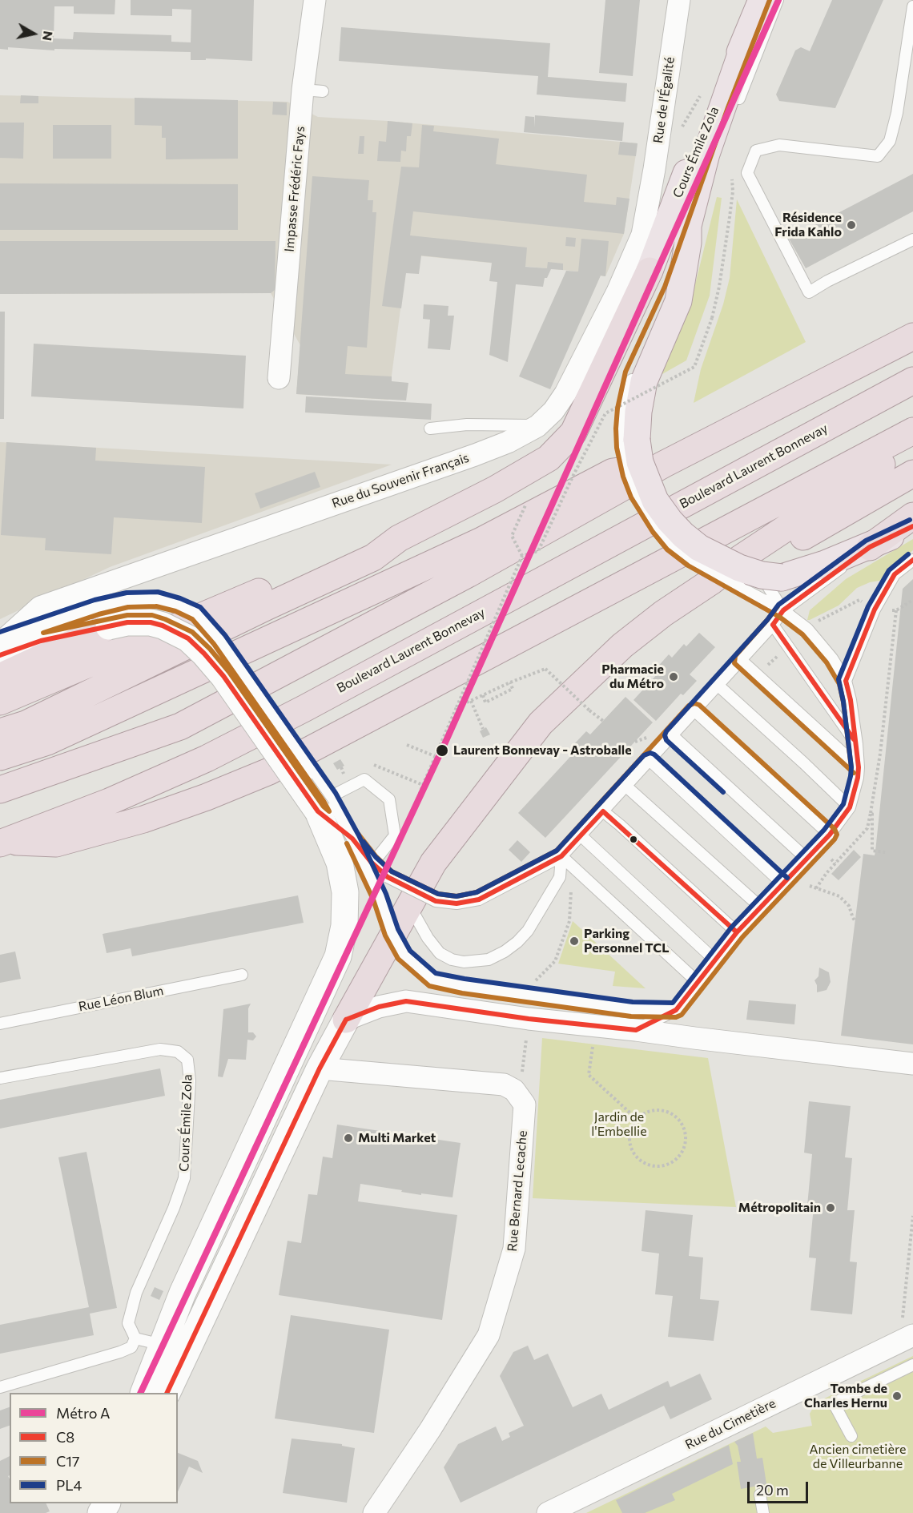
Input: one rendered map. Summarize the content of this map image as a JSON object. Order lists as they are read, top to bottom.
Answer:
{
  "streets": {
    "highway": ["Boulevard Laurent Bonnevay"],
    "main road": ["Cours Émile Zola"],
    "street": [
      "Rue de l'Égalité",
      "Impasse Frédéric Fays",
      "Rue du Souvenir Français",
      "Rue Bernard Lecache",
      "Rue du Cimetière"
    ],
    "lane": ["Rue Léon Blum"]
  },
  "crossings": [
    ["Rue de l'Égalité", "Rue du Souvenir Français"]
  ],
  "parks": ["Jardin de l'Embellie", "Ancien cimetière de Villeurbanne"],
  "places": [
    "Résidence Frida Kahlo",
    "Pharmacie du Métro",
    "Laurent Bonnevay - Astroballe",
    "Parking Personnel TCL",
    "Multi Market",
    "Métropolitain",
    "Tombe de Charles Hernu"
  ],
  "lines": [
    "metro line A",
    "transit line C17",
    "transit line PL4",
    "transit line C8"
  ],
  "legend": [
    "Métro A",
    "C8",
    "C17",
    "PL4"
  ],
  "scale_bar": "20 m",
  "north": "right"
}
